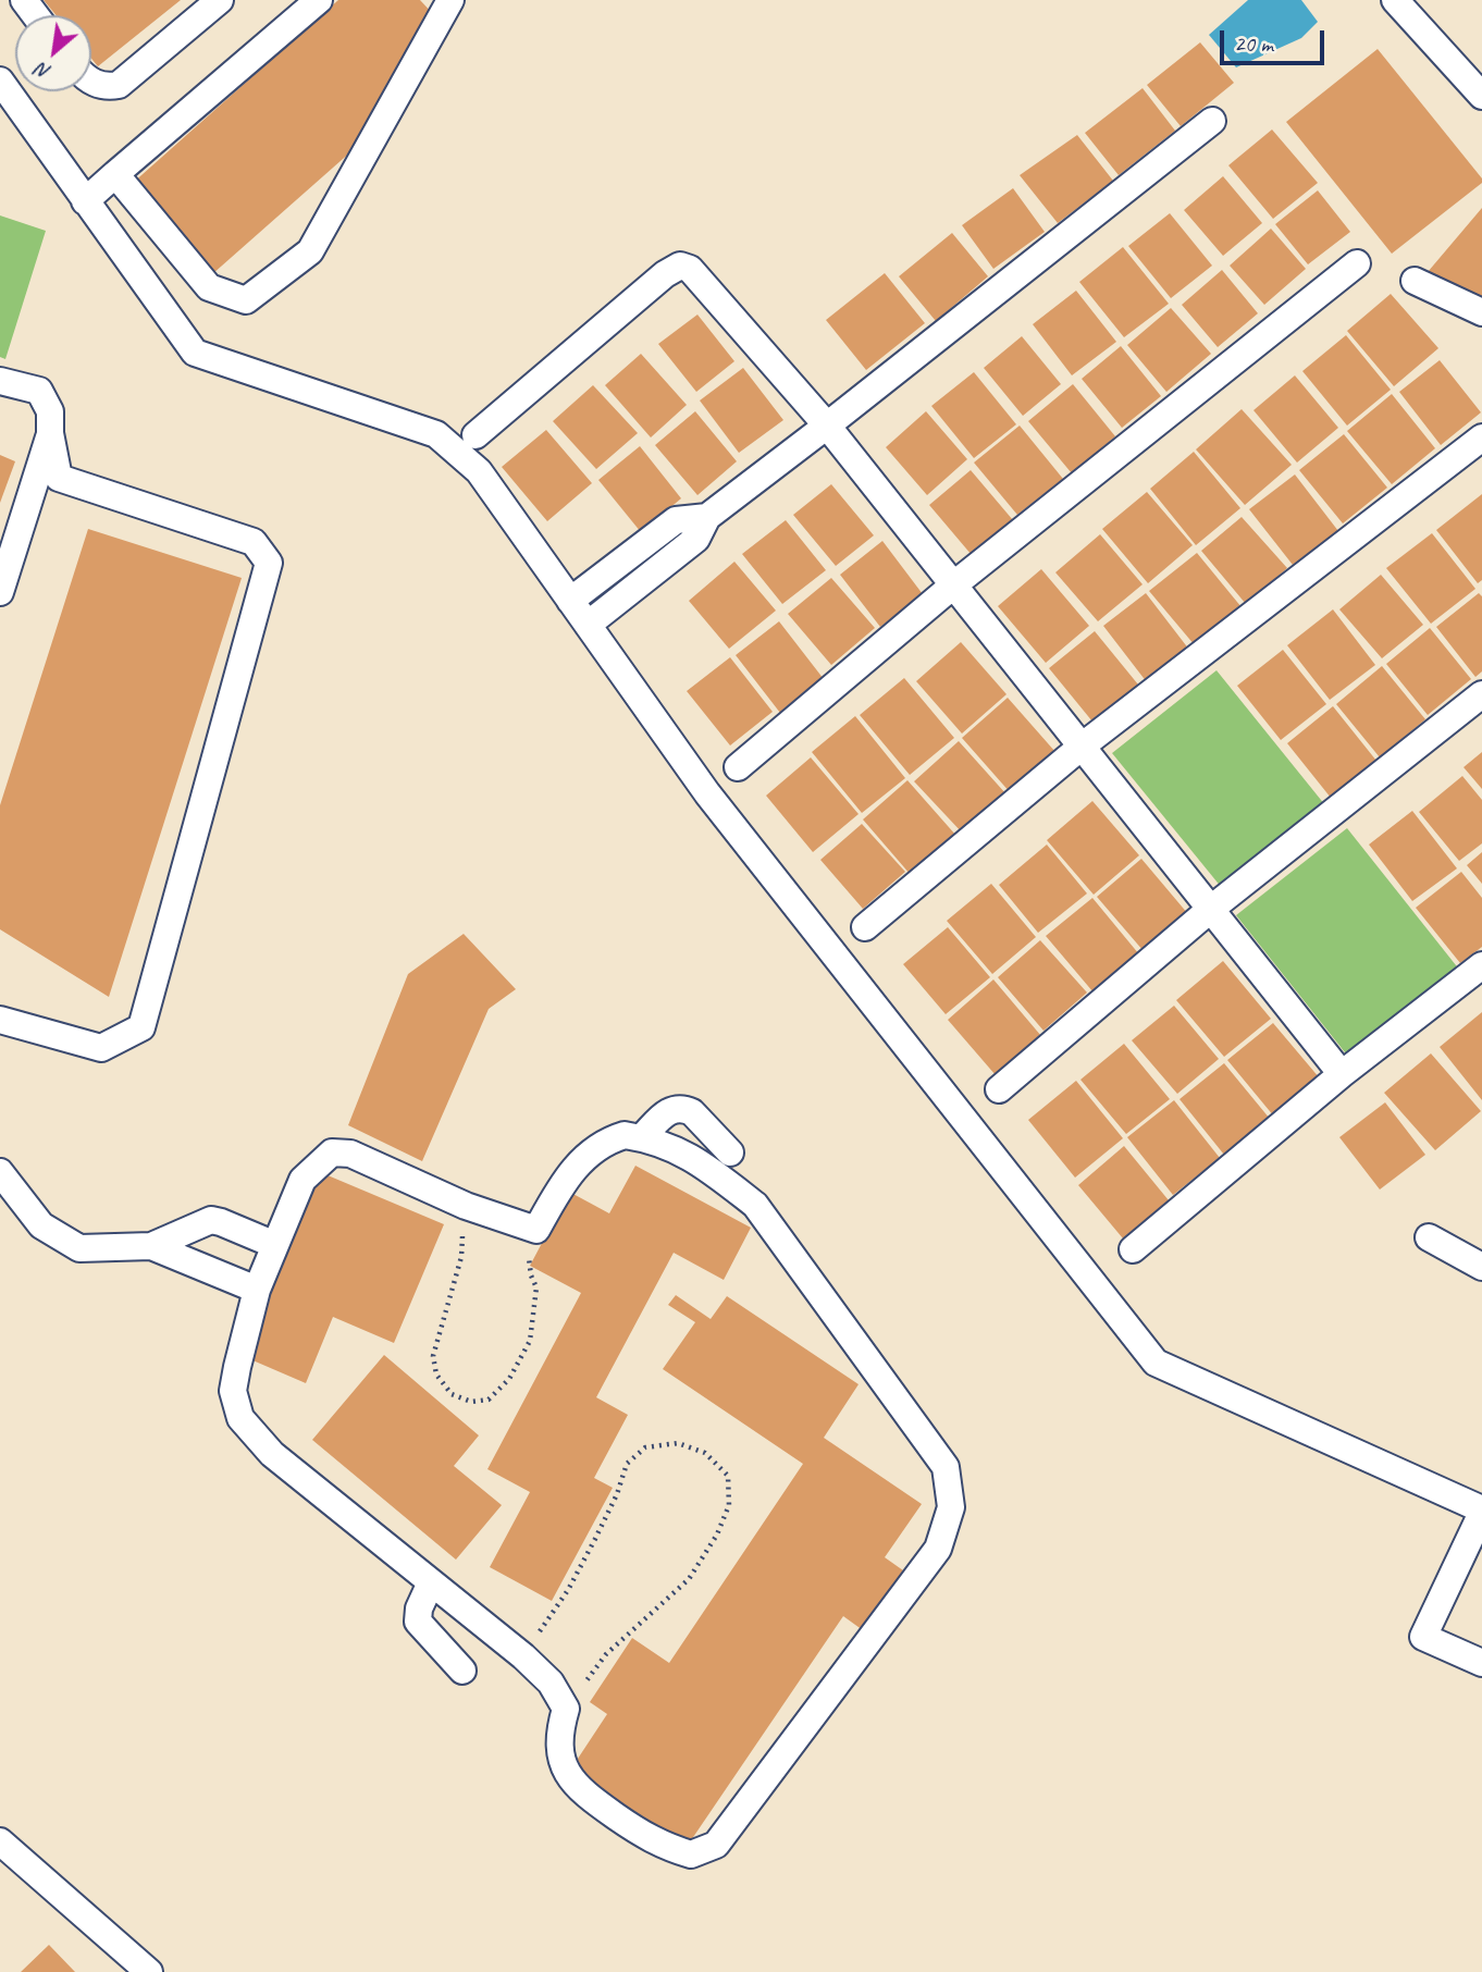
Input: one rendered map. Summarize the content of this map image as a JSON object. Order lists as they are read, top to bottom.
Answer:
{
  "scale_bar": "20 m",
  "north": "bottom left"
}
